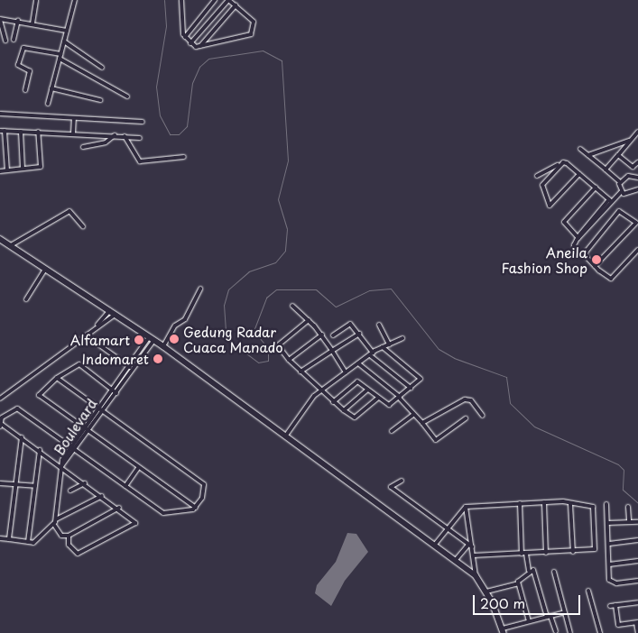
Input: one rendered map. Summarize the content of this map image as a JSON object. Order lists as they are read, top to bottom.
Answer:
{
  "streets": {
    "street": ["Boulevard"]
  },
  "places": [
    "Aneila Fashion Shop",
    "Gedung Radar Cuaca Manado",
    "Alfamart",
    "Indomaret"
  ],
  "scale_bar": "200 m"
}
